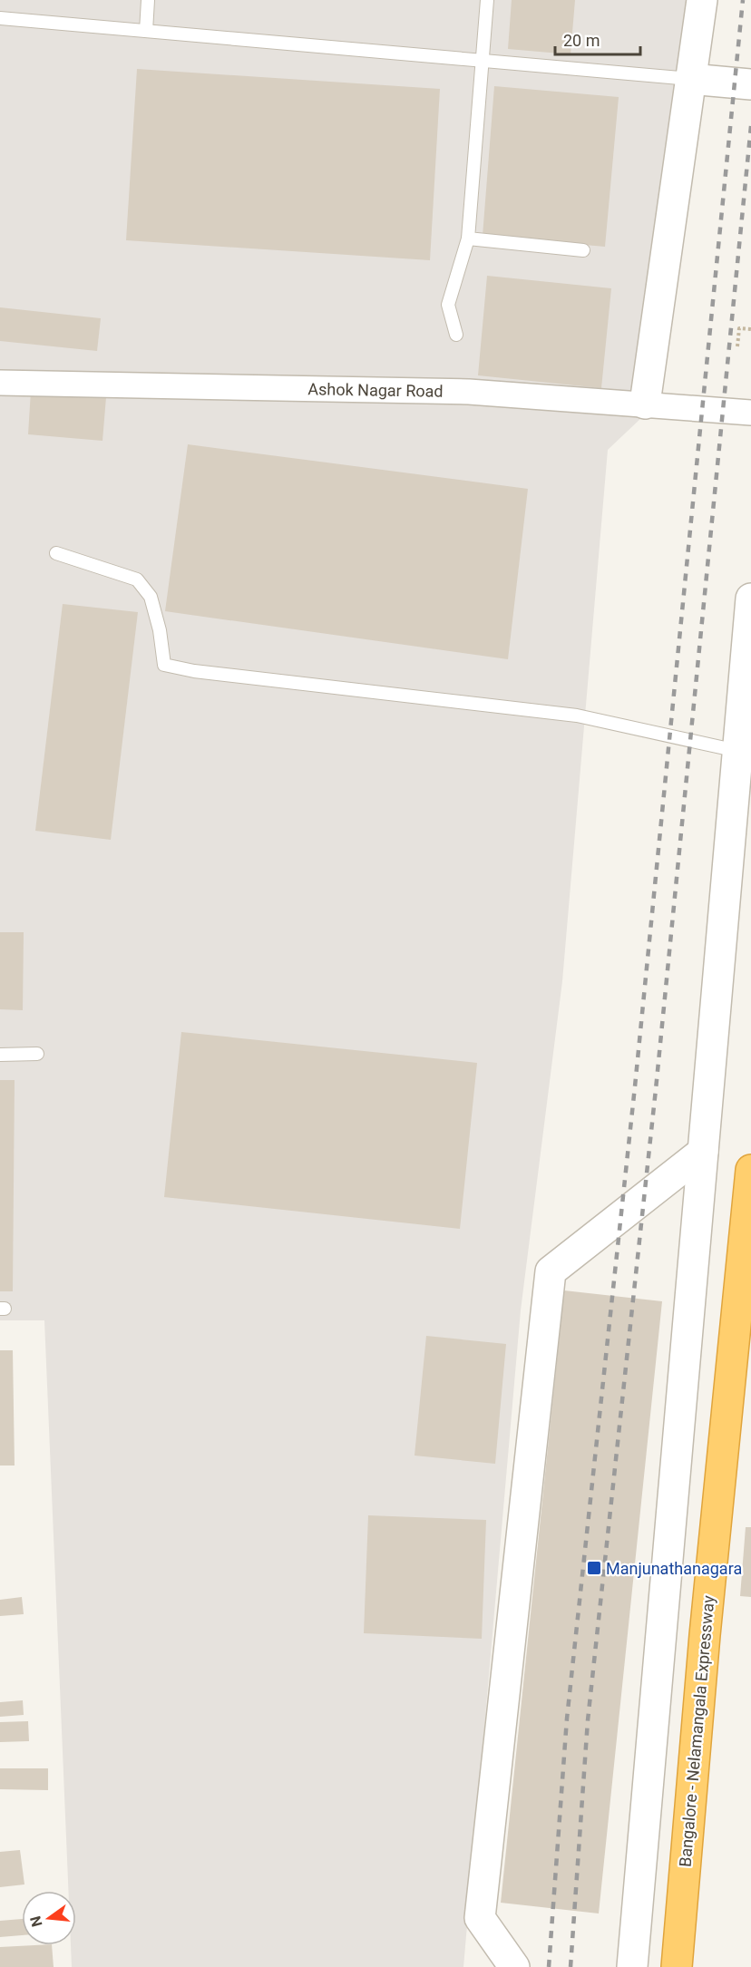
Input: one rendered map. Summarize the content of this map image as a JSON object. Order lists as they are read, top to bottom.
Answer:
{
  "streets": {
    "highway": ["Bangalore - Nelamangala Expressway"],
    "street": ["Ashok Nagar Road"]
  },
  "places": {
    "transit": ["Manjunathanagara"]
  },
  "scale_bar": "20 m",
  "north": "left"
}
